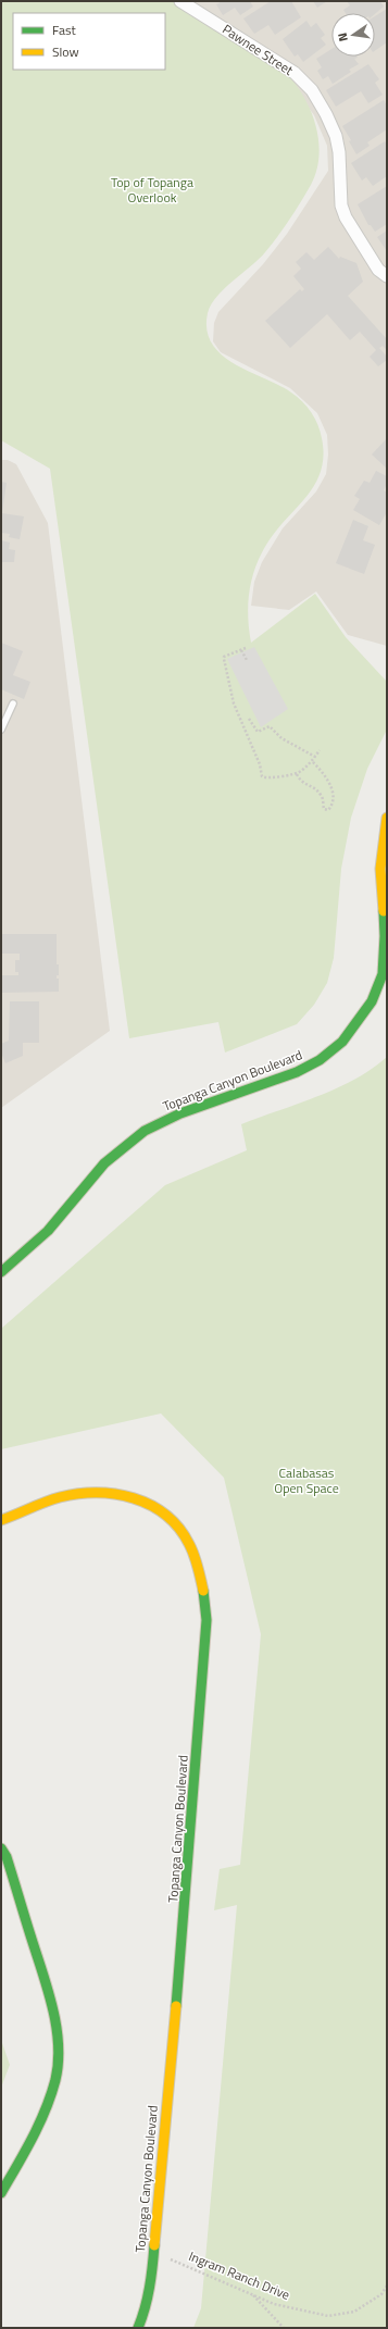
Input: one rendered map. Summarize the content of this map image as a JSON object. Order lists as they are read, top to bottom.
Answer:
{
  "streets": {
    "main road": ["Topanga Canyon Boulevard"],
    "street": ["Pawnee Street"],
    "path": ["Ingram Ranch Drive"]
  },
  "crossings": [
    ["Topanga Canyon Boulevard", "Ingram Ranch Drive"]
  ],
  "parks": ["Top of Topanga Overlook", "Calabasas Open Space"],
  "legend": ["Fast", "Slow"],
  "north": "left"
}
